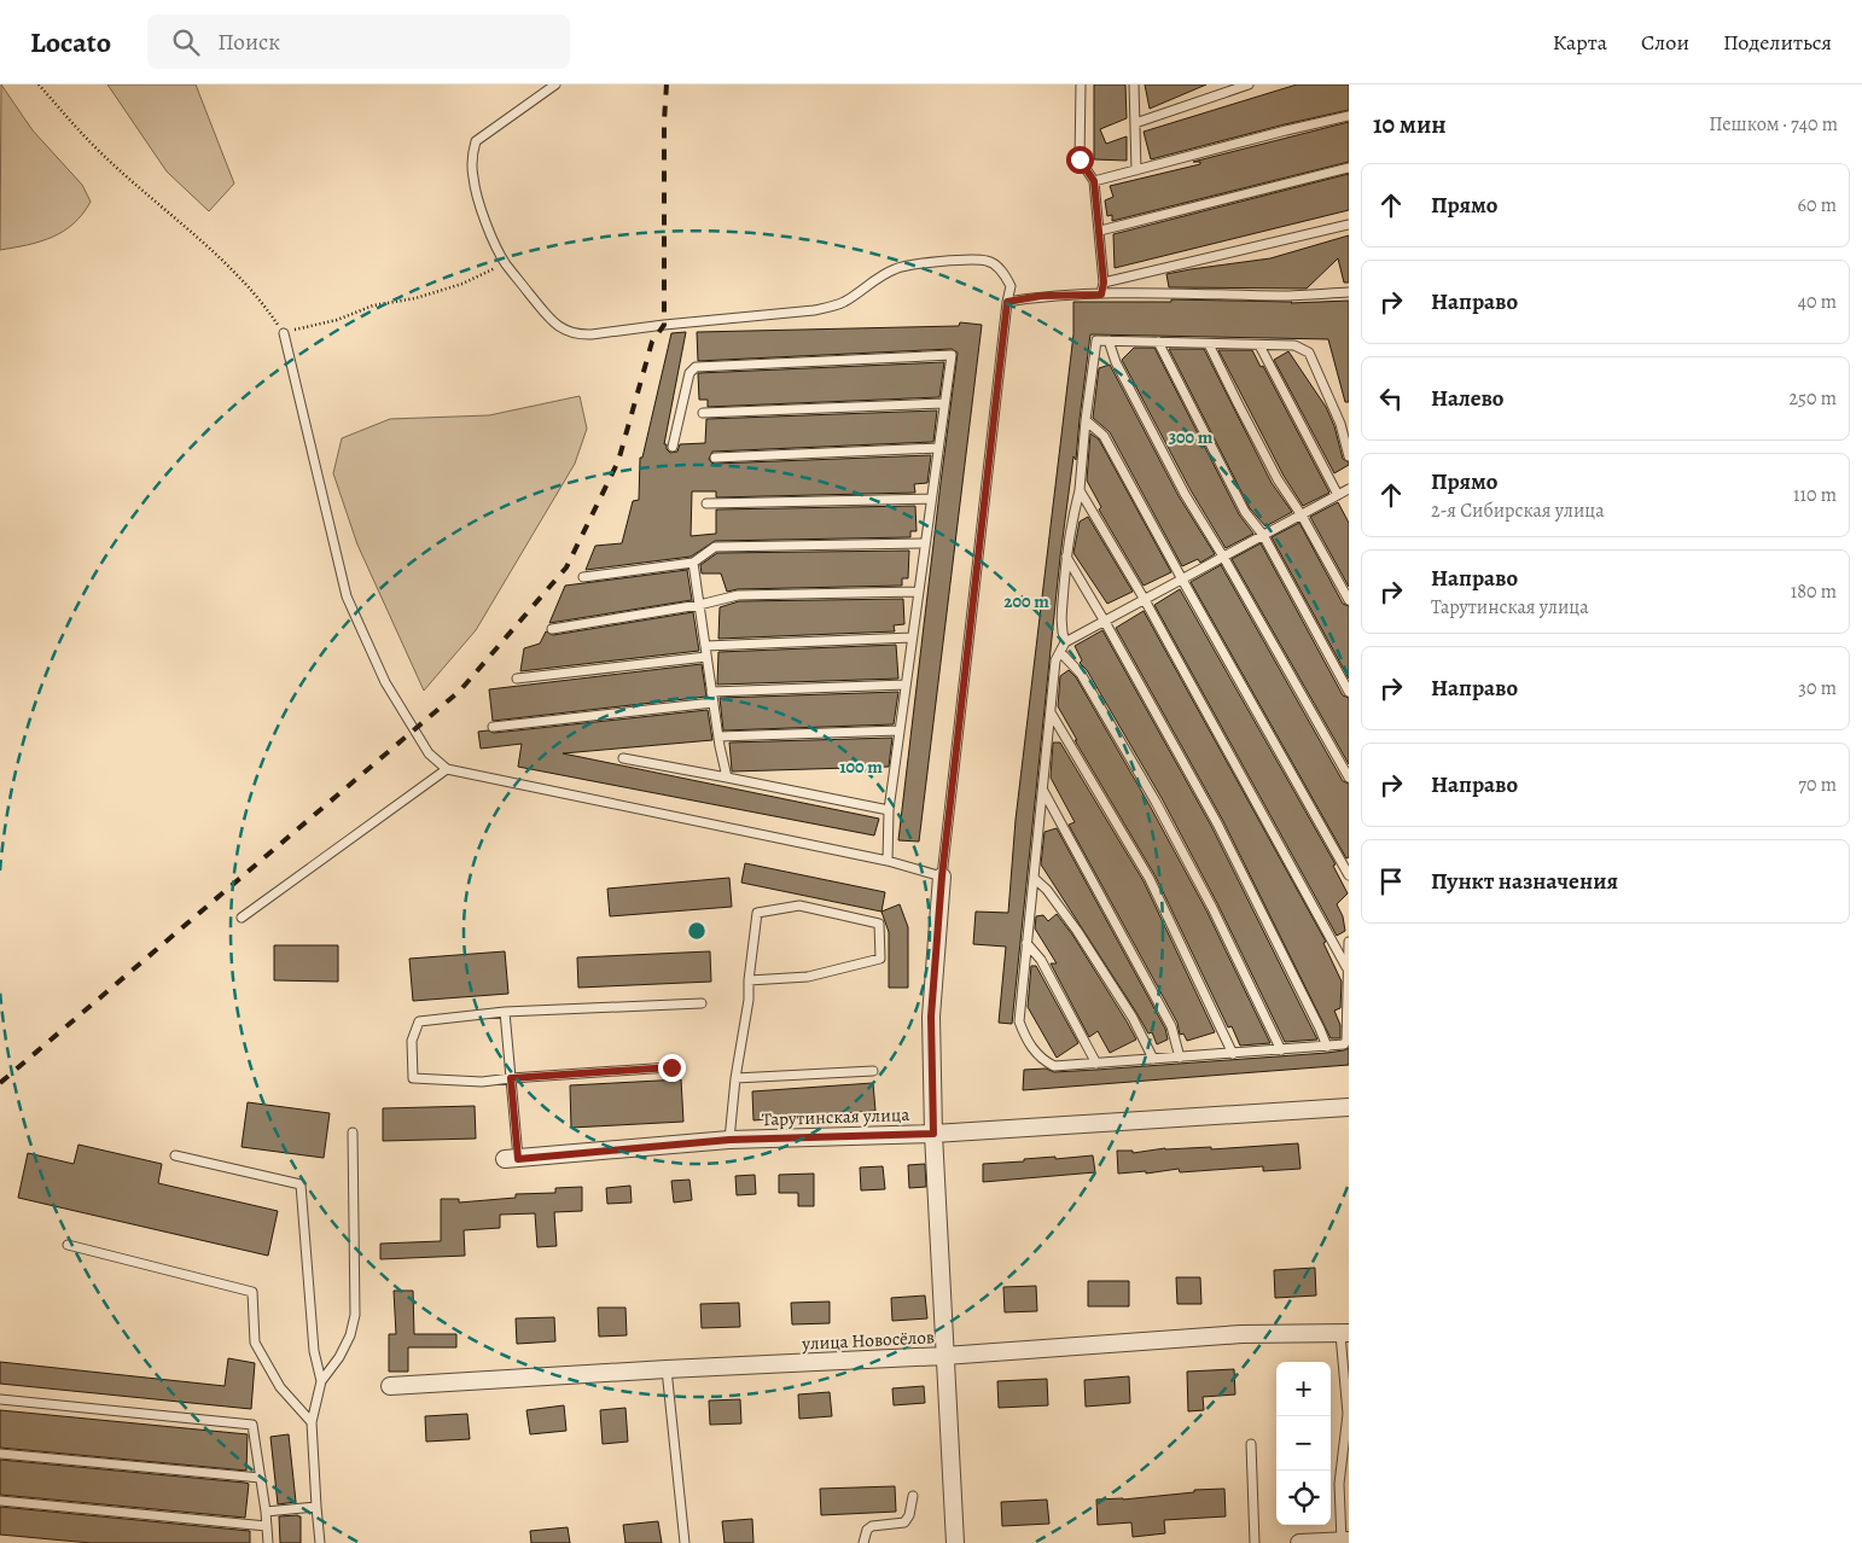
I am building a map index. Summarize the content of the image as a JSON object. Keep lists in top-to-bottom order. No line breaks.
{"streets":{"street":["Тарутинская улица","улица Новосёлов"]},"page":{"header":"Locato","search":"Поиск","nav":["Карта","Слои","Поделиться"],"heading":["10 мин","Пешком · 740 m"],"list":[["Прямо","60 m"],["Направо","40 m"],["Налево","250 m"],["Прямо","2-я Сибирская улица","110 m"],["Направо","Тарутинская улица","180 m"],["Направо","30 m"],["Направо","70 m"],"Пункт назначения"],"map_buttons":["+","−"]},"rings":["300 m","200 m","100 m"]}
